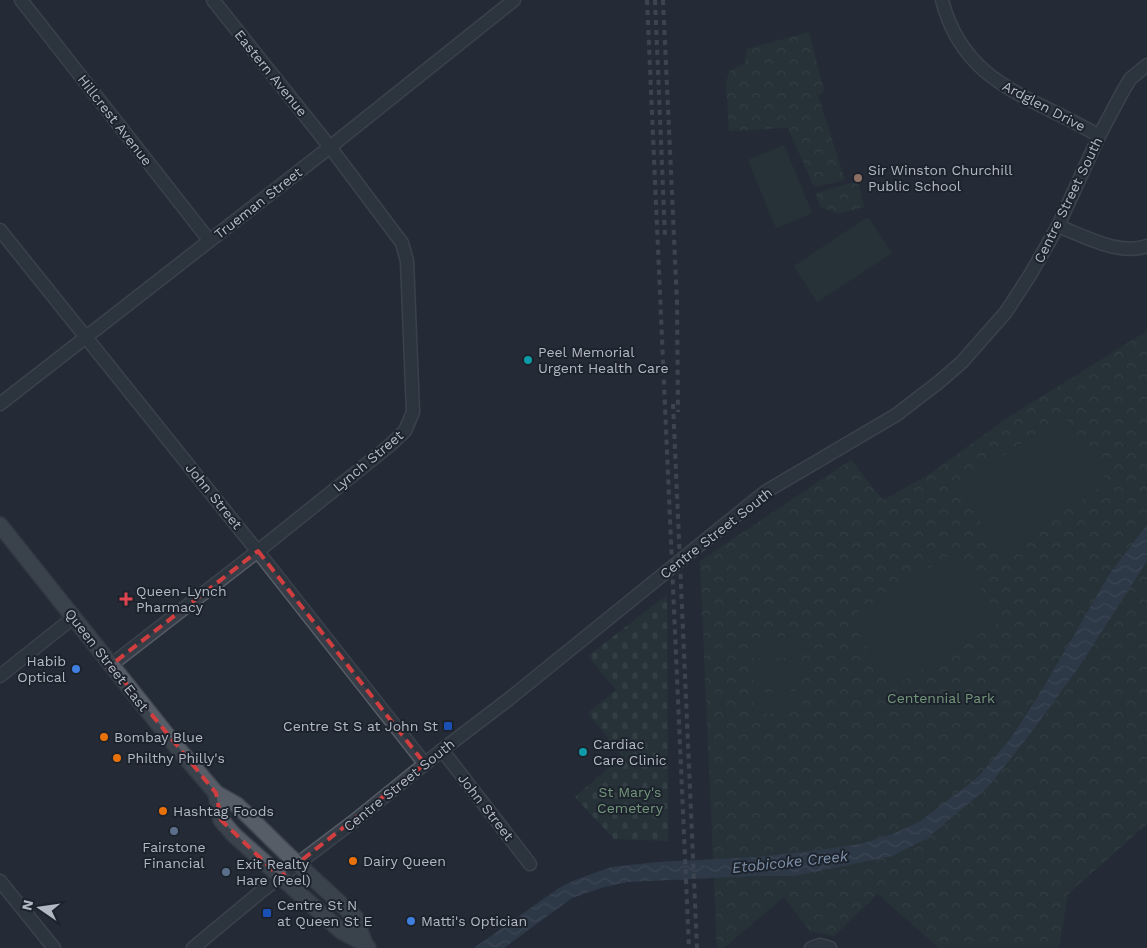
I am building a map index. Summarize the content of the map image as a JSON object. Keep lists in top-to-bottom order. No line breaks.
{"streets":{"main road":["Queen Street East"],"street":["Eastern Avenue","Ardglen Drive","Hillcrest Avenue","Centre Street South","Trueman Street","Lynch Street","John Street"]},"crossings":[["Eastern Avenue","Trueman Street"],["Eastern Avenue","Lynch Street"],["Ardglen Drive","Centre Street South"],["Hillcrest Avenue","Trueman Street"],["Centre Street South","John Street"],["Centre Street South","Queen Street East"],["Trueman Street","Lynch Street"],["Trueman Street","John Street"],["Lynch Street","John Street"],["Lynch Street","Queen Street East"]],"water":["Etobicoke Creek"],"parks":["Centennial Park","St Mary's Cemetery"],"places":{"other":["Sir Winston Churchill Public School","Peel Memorial Urgent Health Care","Habib Optical","Bombay Blue","Cardiac Care Clinic","Philthy Philly's","Hashtag Foods","Fairstone Financial","Dairy Queen","Exit Realty Hare (Peel)","Matti's Optician"],"health":["Queen-Lynch Pharmacy"],"transit":["Centre St S at John St","Centre St N at Queen St E"]},"north":"left"}
